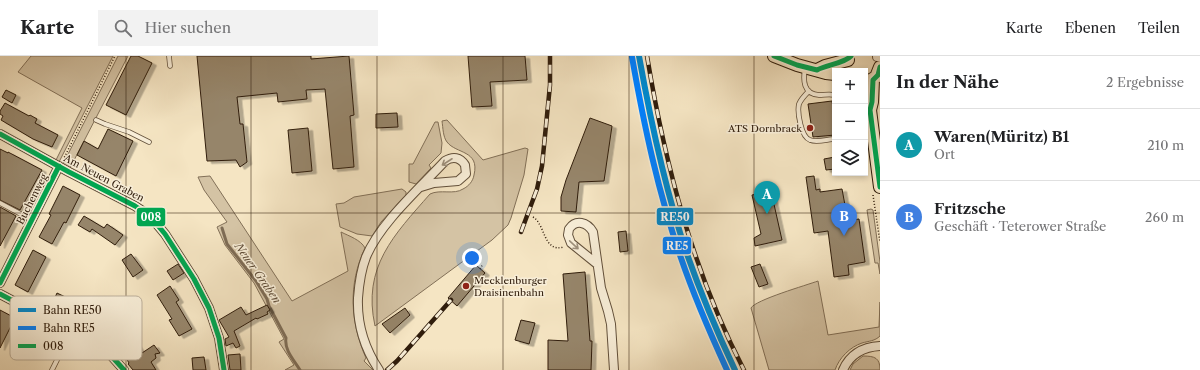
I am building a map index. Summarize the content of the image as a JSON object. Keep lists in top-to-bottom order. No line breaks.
{"streets":{"street":["Am Neuen Graben","Buchenweg"]},"crossings":[["Am Neuen Graben","Buchenweg"]],"water":["Neuer Graben"],"places":["ATS Dornbrack","Mecklenburger Draisinenbahn"],"lines":["rail line RE50","transit line 008","rail line RE5"],"legend":["Bahn RE50","Bahn RE5","008"],"page":{"header":"Karte","search":"Hier suchen","nav":["Karte","Ebenen","Teilen"],"heading":["In der Nähe","2 Ergebnisse"],"map_buttons":["+","−"],"list":[{"mark":"A","name":"Waren(Müritz) B1","note":"Ort","value":"210 m"},{"mark":"B","name":"Fritzsche","note":"Geschäft · Teterower Straße","value":"260 m"}],"pins":["A","B"]}}
